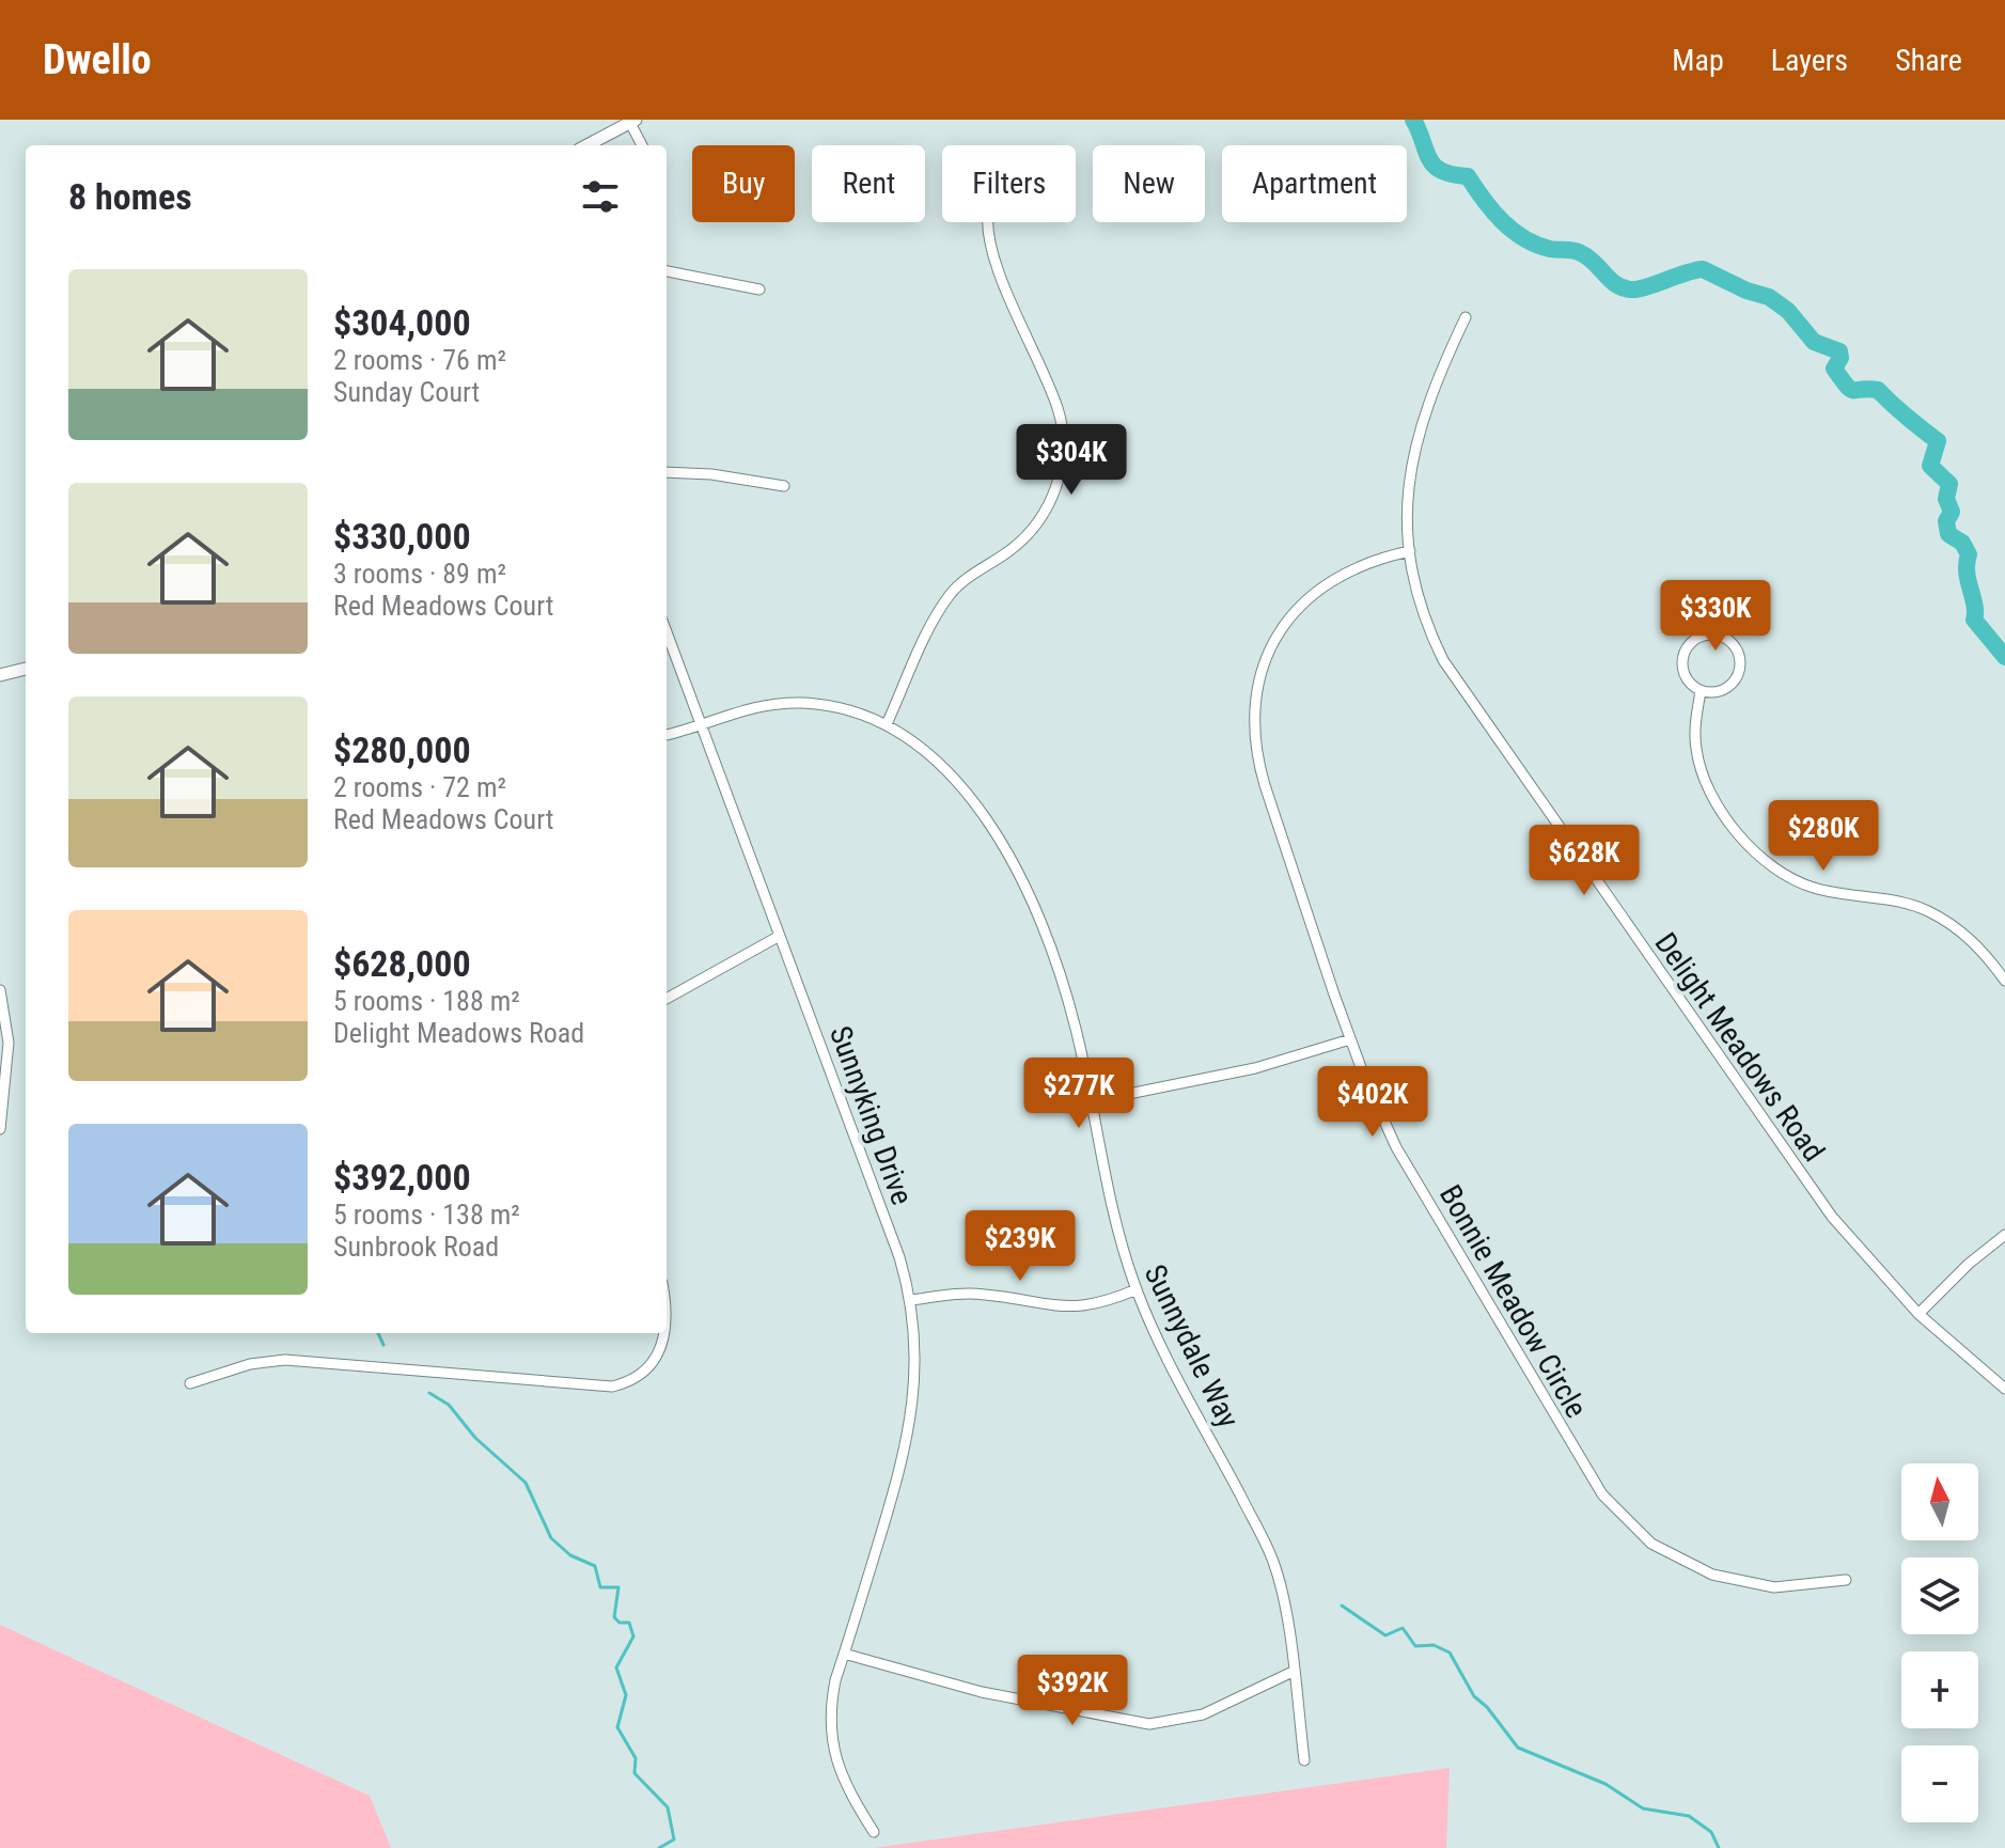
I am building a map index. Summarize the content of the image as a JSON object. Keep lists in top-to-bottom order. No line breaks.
{"streets":{"street":["Delight Meadows Road","Sunnyking Drive","Bonnie Meadow Circle","Sunnydale Way"]},"crossings":[["Delight Meadows Road","Bonnie Meadow Circle"],["Sunnyking Drive","Sunnydale Way"]],"north":"top","page":{"header":"Dwello","nav":["Map","Layers","Share"],"chip":["Buy","Rent","Filters","New","Apartment"],"heading":"8 homes","list":[{"name":"$304,000","note":"2 rooms · 76 m² · Sunday Court"},{"name":"$330,000","note":"3 rooms · 89 m² · Red Meadows Court"},{"name":"$280,000","note":"2 rooms · 72 m² · Red Meadows Court"},{"name":"$628,000","note":"5 rooms · 188 m² · Delight Meadows Road"},{"name":"$392,000","note":"5 rooms · 138 m² · Sunbrook Road"}],"price":["$304K","$330K","$280K","$628K","$277K","$402K","$239K","$392K"],"map_buttons":["+","−"]}}
